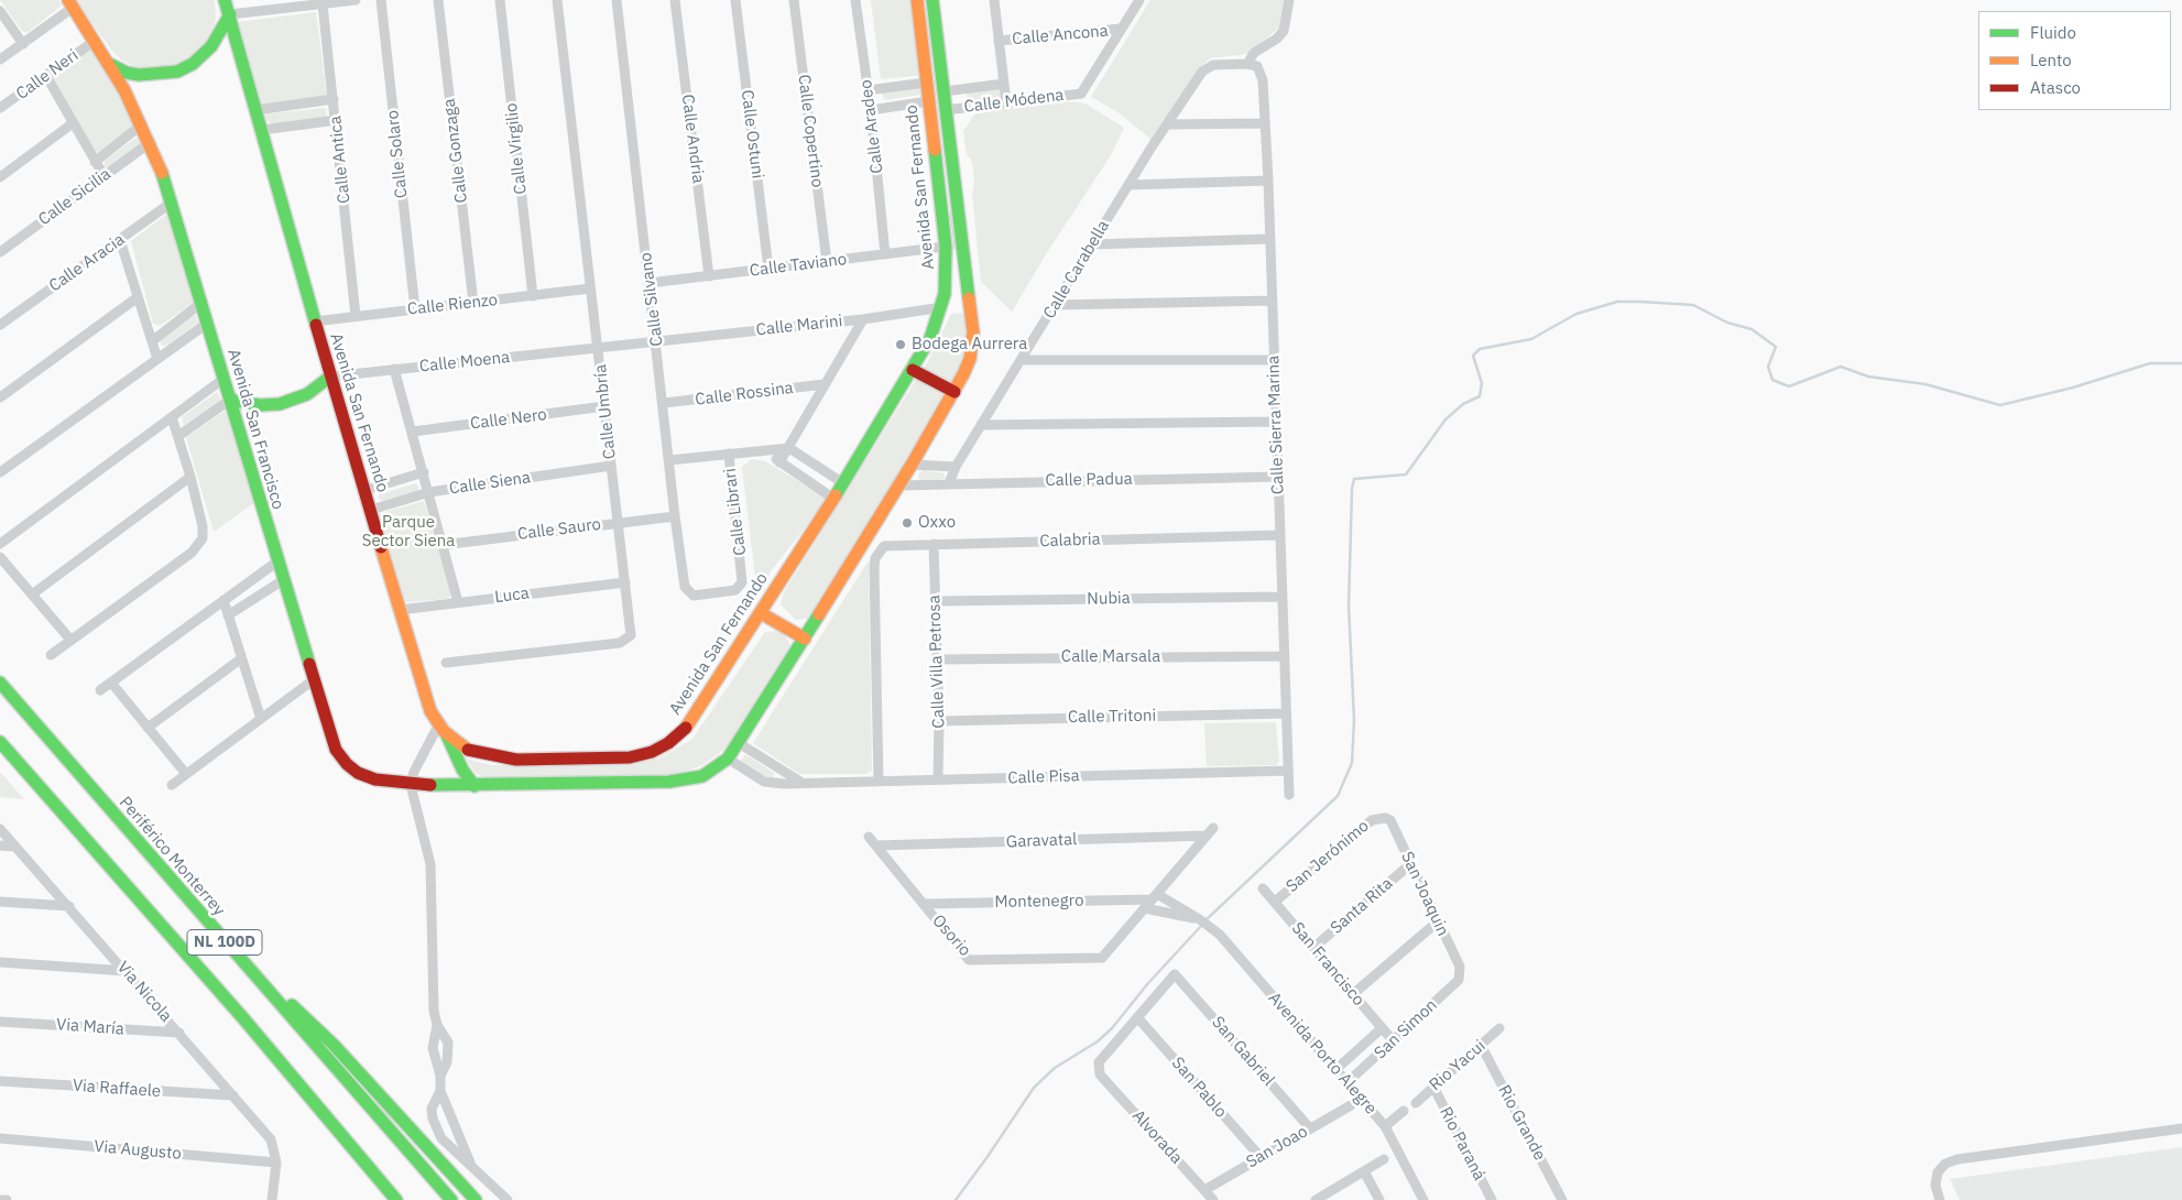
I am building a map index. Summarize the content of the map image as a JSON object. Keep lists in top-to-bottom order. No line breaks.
{"streets":{"main road":["Avenida San Fernando","Avenida San Francisco","Periférico Monterrey","NL 100D"],"street":["Calle Ancona","Calle Neri","Calle Módena","Calle Aradeo","Calle Copertino","Calle Ostuni","Calle Andria","Calle Virgilio","Calle Gonzaga","Calle Solaro","Calle Antica","Calle Sicilia","Calle Aracia","Calle Taviano","Calle Carabella","Calle Silvano","Calle Rienzo","Calle Marini","Calle Moena","Calle Rossina","Calle Umbría","Calle Nero","Calle Sierra Marina","Calle Padua","Calle Siena","Calle Librari","Calle Sauro","Calabria","Luca","Nubia","Calle Marsala","Calle Villa Petrosa","Calle Tritoni","Calle Pisa","Garavatal","San Jerónimo","San Joaquin","Montenegro","Santa Rita","Osorio","San Francisco","Via Nicola","Via María","San Simon","San Gabriel","Avenida Porto Alegre","Rio Yacui","San Pablo","Via Raffaele","Rio Grande","Alvorada","Rio Paraná","San Joao","Via Augusto"]},"crossings":[["Calle Ancona","Calle Módena"],["Calle Módena","Avenida San Fernando"],["Calle Aradeo","Calle Taviano"],["Calle Copertino","Calle Taviano"],["Calle Ostuni","Calle Taviano"],["Calle Andria","Calle Taviano"],["Calle Virgilio","Calle Rienzo"],["Calle Gonzaga","Calle Rienzo"],["Calle Solaro","Calle Rienzo"],["Calle Antica","Calle Rienzo"],["Avenida San Fernando","Calle Taviano"],["Avenida San Fernando","Calle Rienzo"],["Avenida San Fernando","Calle Marini"],["Avenida San Fernando","Calle Moena"],["Avenida San Fernando","Avenida San Francisco"],["Avenida San Fernando","Calle Padua"],["Avenida San Fernando","Calle Siena"],["Avenida San Fernando","Luca"],["Avenida San Fernando","Calle Pisa"],["Calle Sicilia","Avenida San Francisco"],["Calle Aracia","Avenida San Francisco"],["Calle Taviano","Calle Silvano"],["Calle Carabella","Calle Sierra Marina"],["Calle Carabella","Calle Padua"],["Calle Silvano","Calle Marini"],["Calle Silvano","Calle Rossina"],["Calle Silvano","Calle Librari"],["Calle Silvano","Calle Sauro"],["Calle Rienzo","Calle Umbría"],["Calle Marini","Calle Moena"],["Calle Marini","Calle Umbría"],["Calle Moena","Calle Umbría"],["Calle Umbría","Calle Nero"],["Calle Umbría","Calle Siena"],["Calle Umbría","Calle Sauro"],["Calle Umbría","Luca"],["Calle Sierra Marina","Calle Padua"],["Calle Sierra Marina","Calabria"],["Calle Sierra Marina","Nubia"],["Calle Sierra Marina","Calle Marsala"],["Calle Sierra Marina","Calle Tritoni"],["Calle Sierra Marina","Calle Pisa"],["Calabria","Calle Villa Petrosa"],["Calabria","Calle Pisa"],["Nubia","Calle Villa Petrosa"],["Calle Marsala","Calle Villa Petrosa"],["Calle Villa Petrosa","Calle Tritoni"],["Calle Villa Petrosa","Calle Pisa"],["Garavatal","Montenegro"],["Garavatal","Osorio"],["Garavatal","Avenida Porto Alegre"],["San Jerónimo","San Joaquin"],["San Jerónimo","San Francisco"],["San Joaquin","Santa Rita"],["San Joaquin","San Simon"],["Montenegro","Osorio"],["Montenegro","Avenida Porto Alegre"],["Santa Rita","San Francisco"],["San Francisco","San Simon"],["Via Nicola","Via María"],["Via Nicola","Via Raffaele"],["Via Nicola","Via Augusto"],["San Simon","Avenida Porto Alegre"],["San Gabriel","San Pablo"],["San Gabriel","Alvorada"],["San Gabriel","San Joao"],["Rio Yacui","Rio Grande"],["Rio Yacui","Rio Paraná"],["San Pablo","Alvorada"],["San Pablo","San Joao"],["Alvorada","San Joao"]],"parks":["Parque Sector Siena"],"places":["Bodega Aurrera","Oxxo"],"legend":["Fluido","Lento","Atasco"]}
